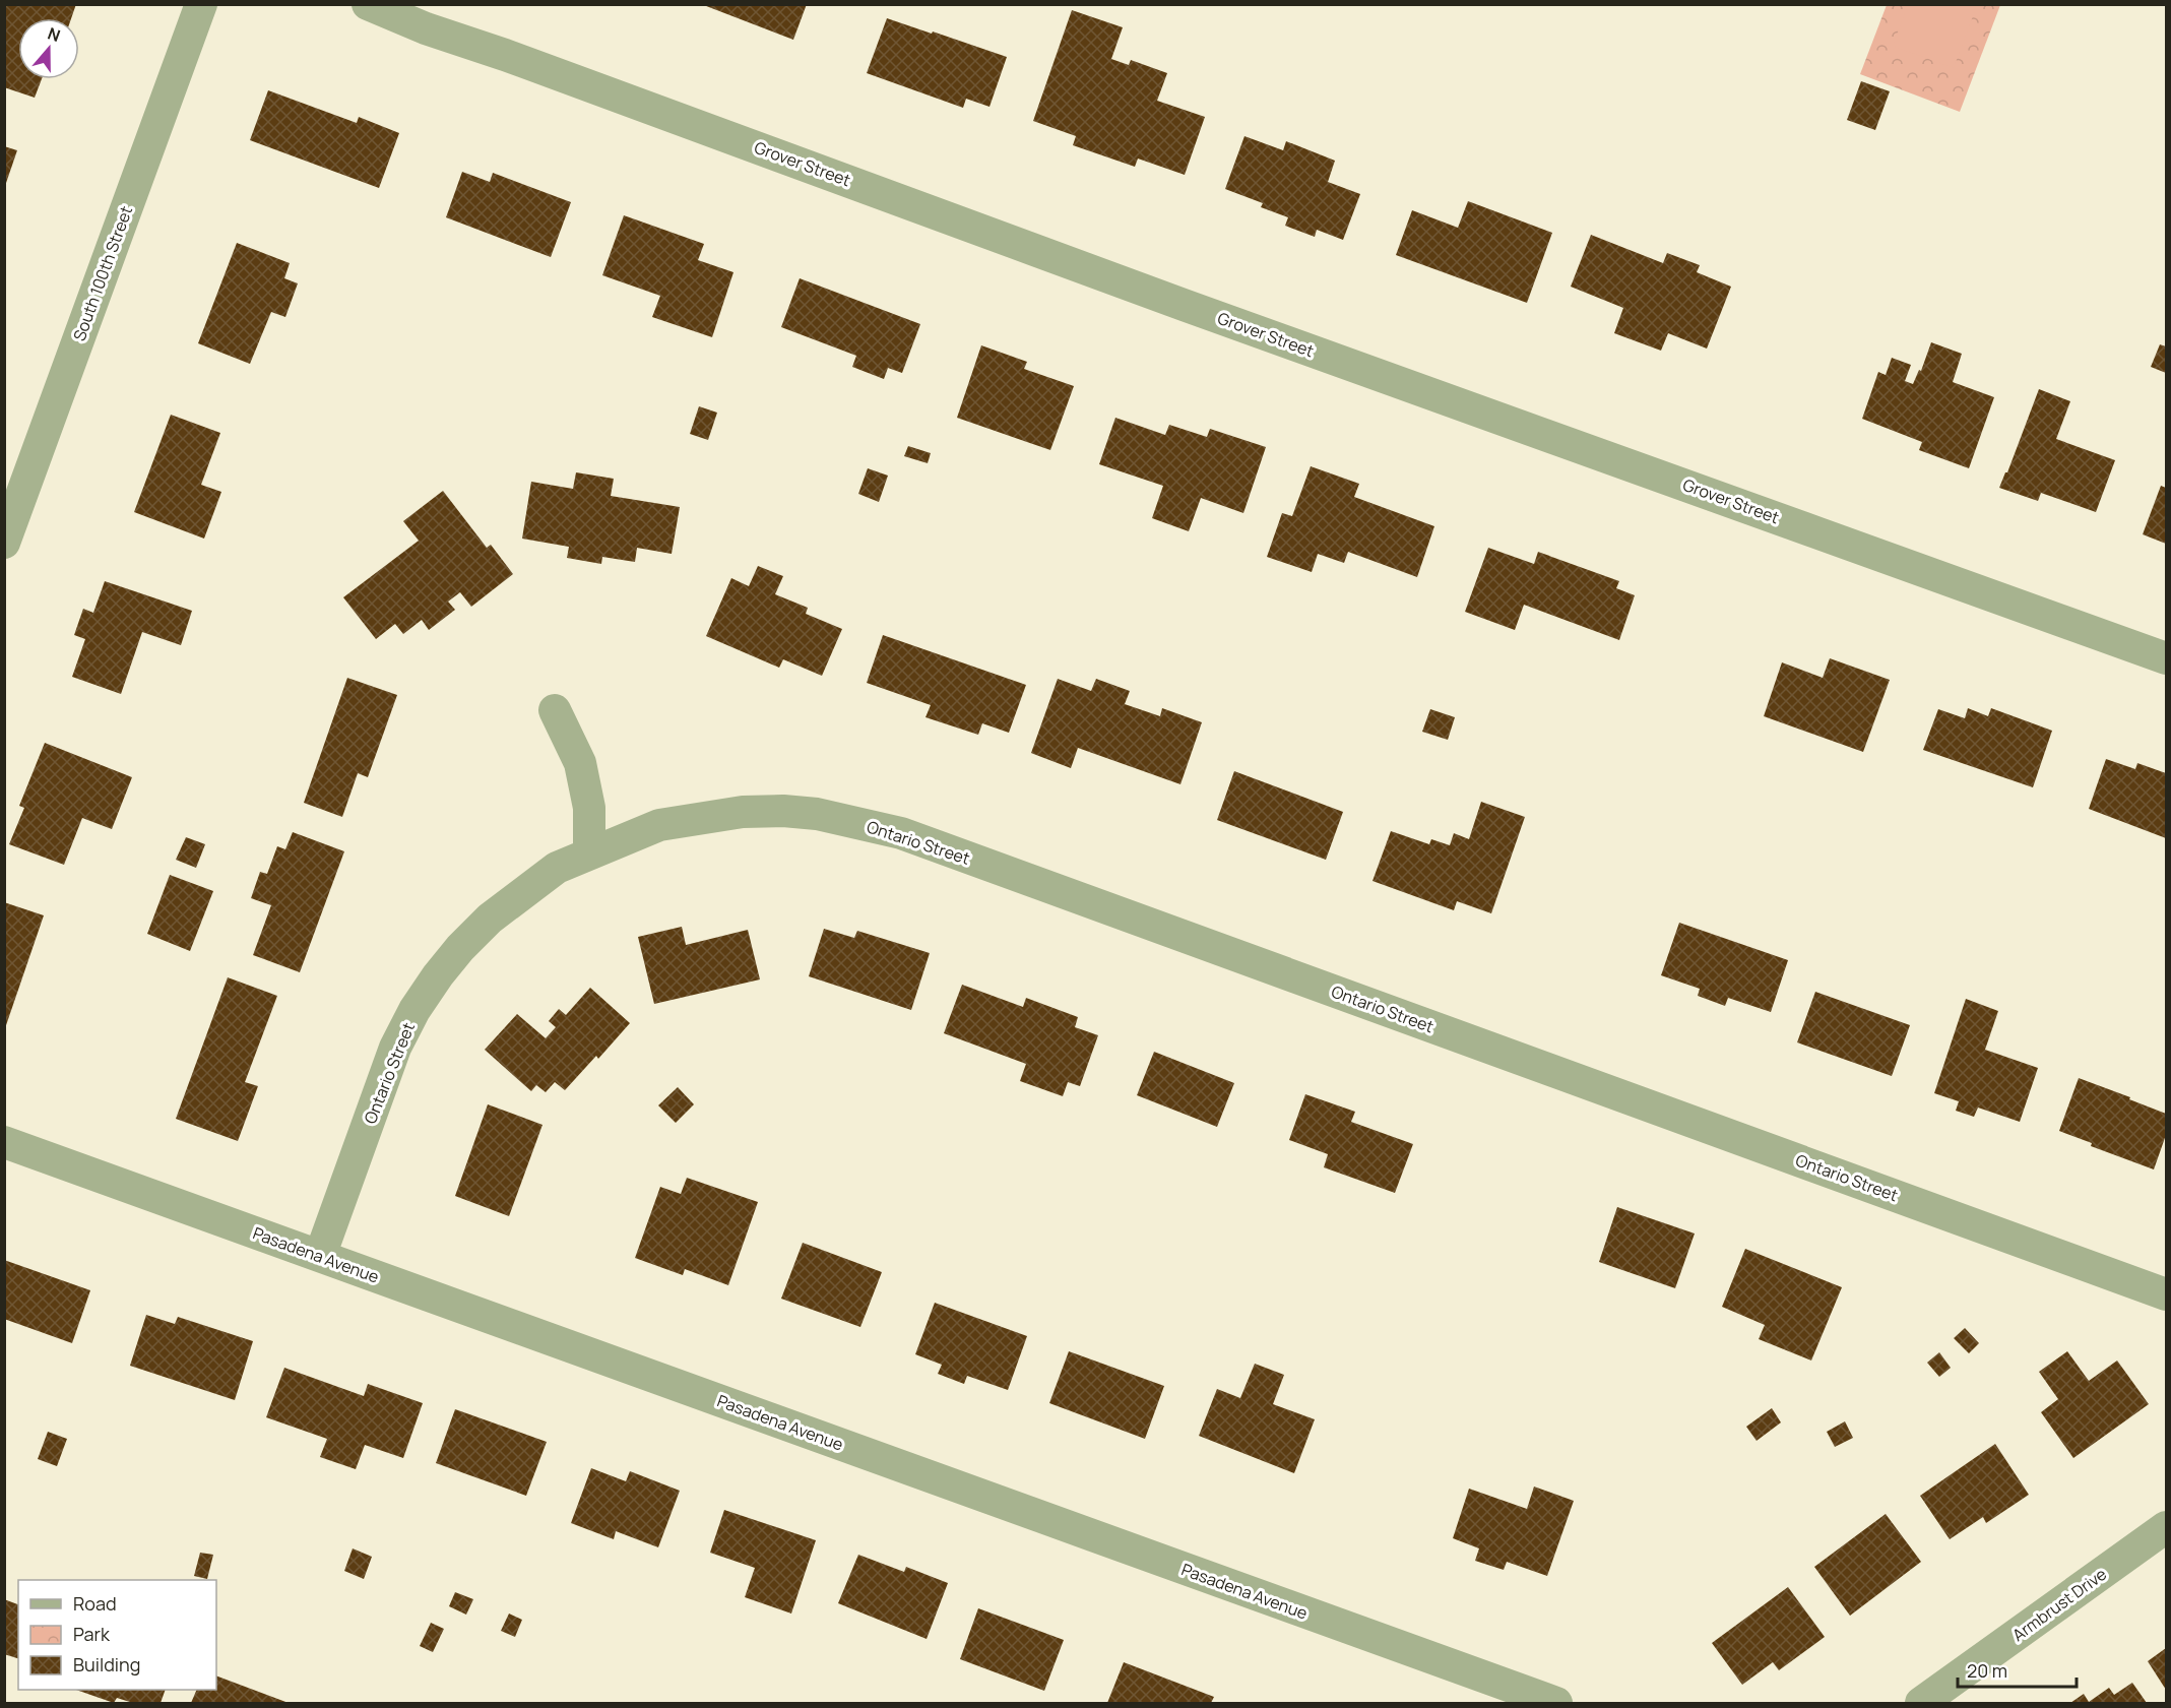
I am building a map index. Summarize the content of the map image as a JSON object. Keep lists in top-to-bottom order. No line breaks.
{"streets":{"street":["Grover Street","South 100th Street","Ontario Street","Pasadena Avenue","Armbrust Drive"]},"crossings":[["Ontario Street","Pasadena Avenue"]],"legend":["Road","Park","Building"],"scale_bar":"20 m","north":"top"}
